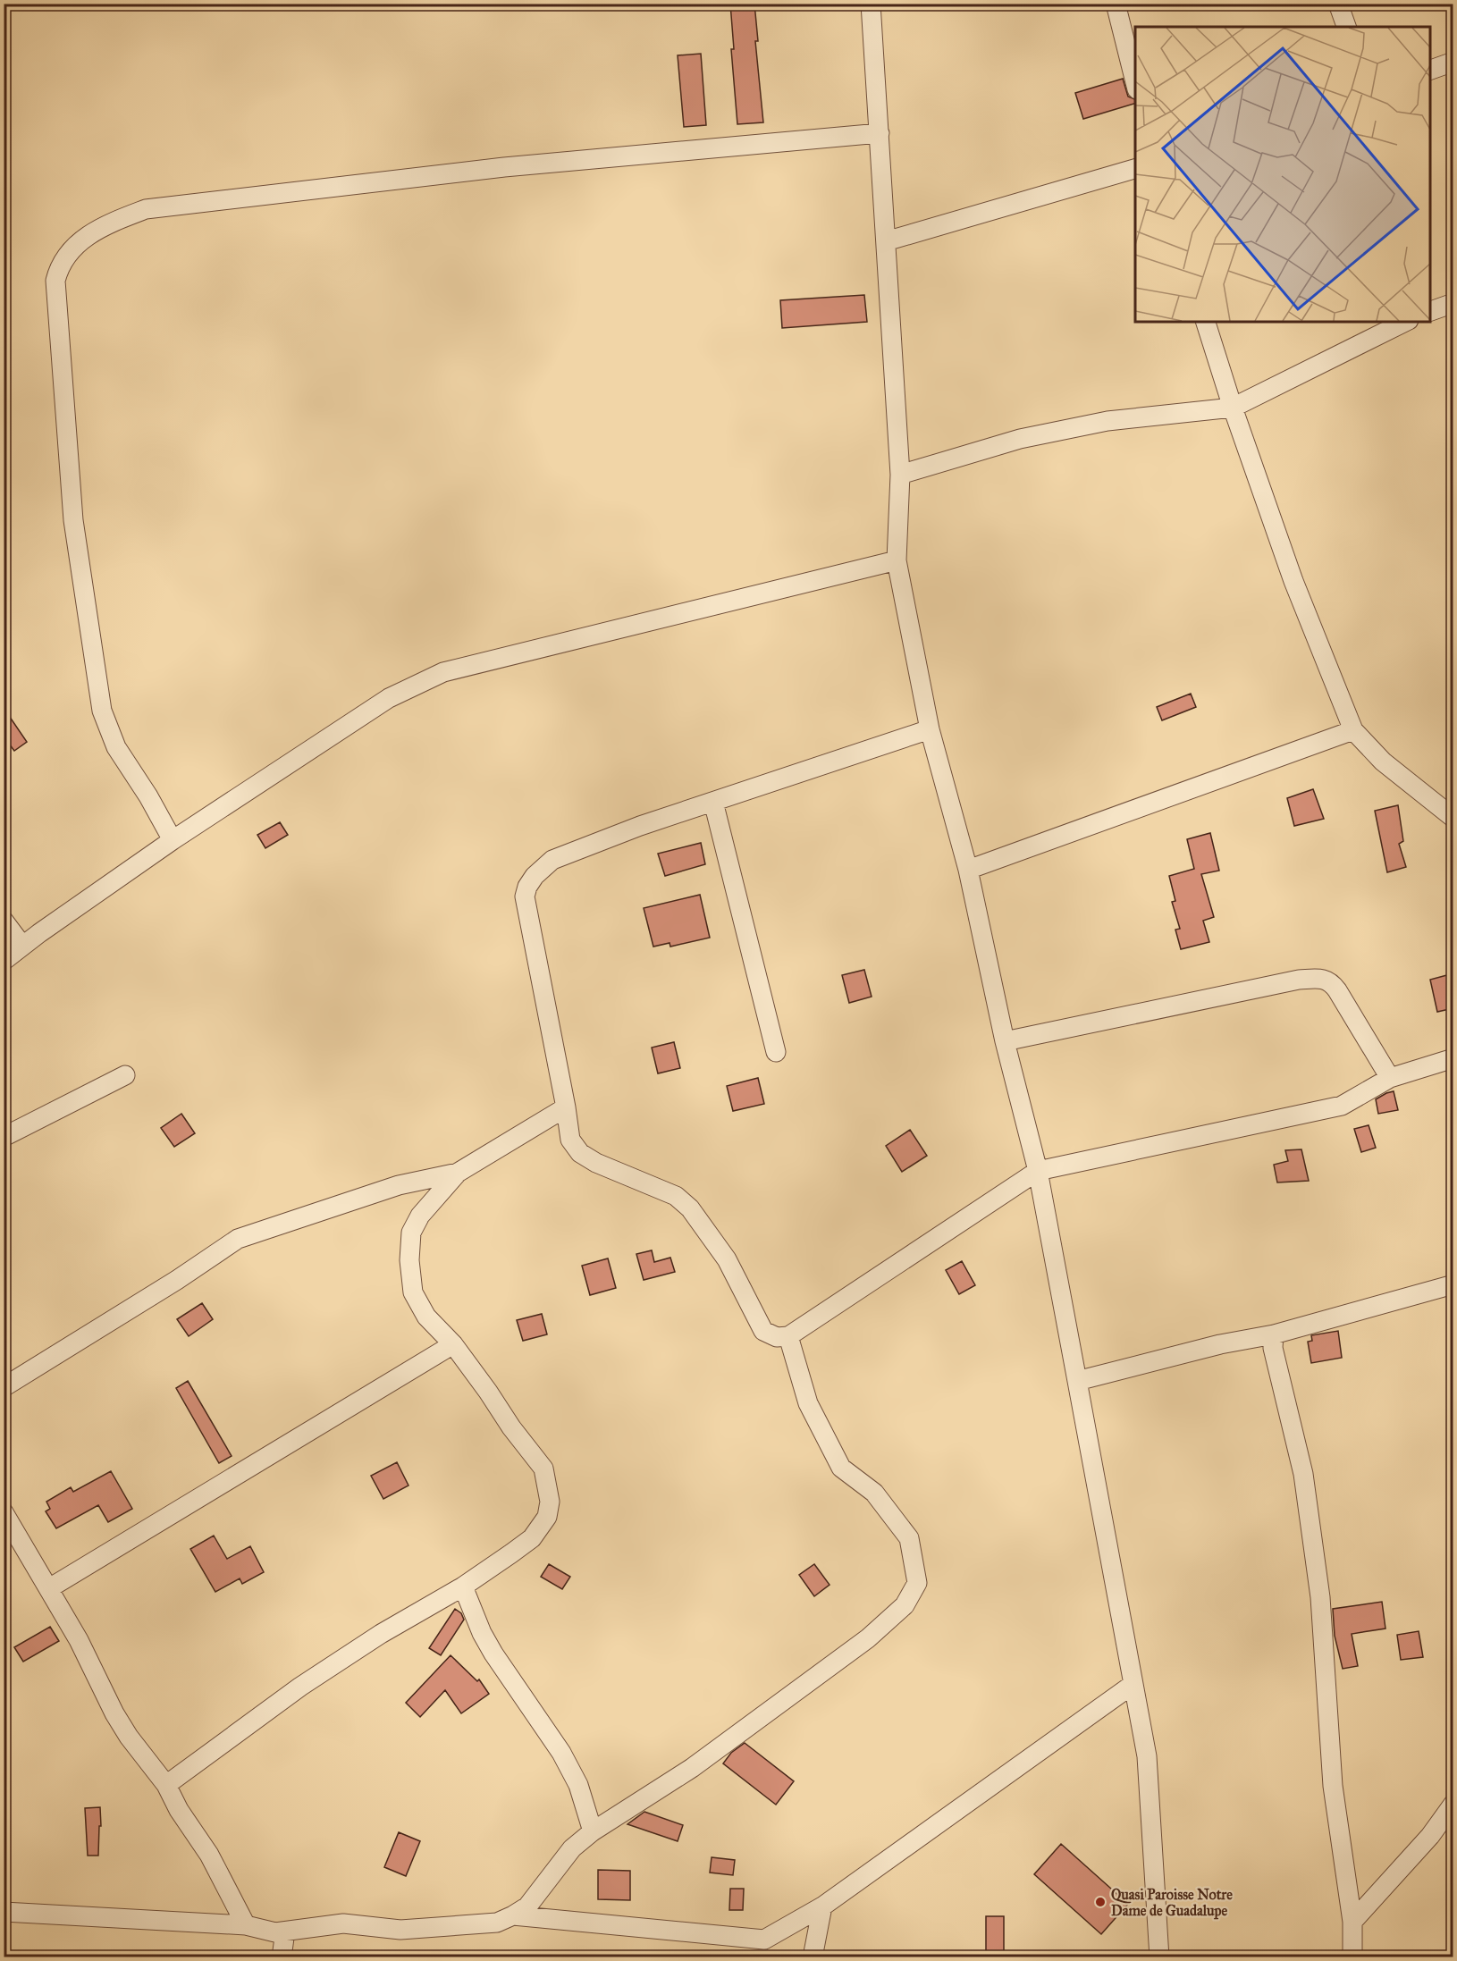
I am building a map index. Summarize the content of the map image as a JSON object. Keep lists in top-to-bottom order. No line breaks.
{"places":["Quasi Paroisse Notre Dame de Guadalupe"]}
